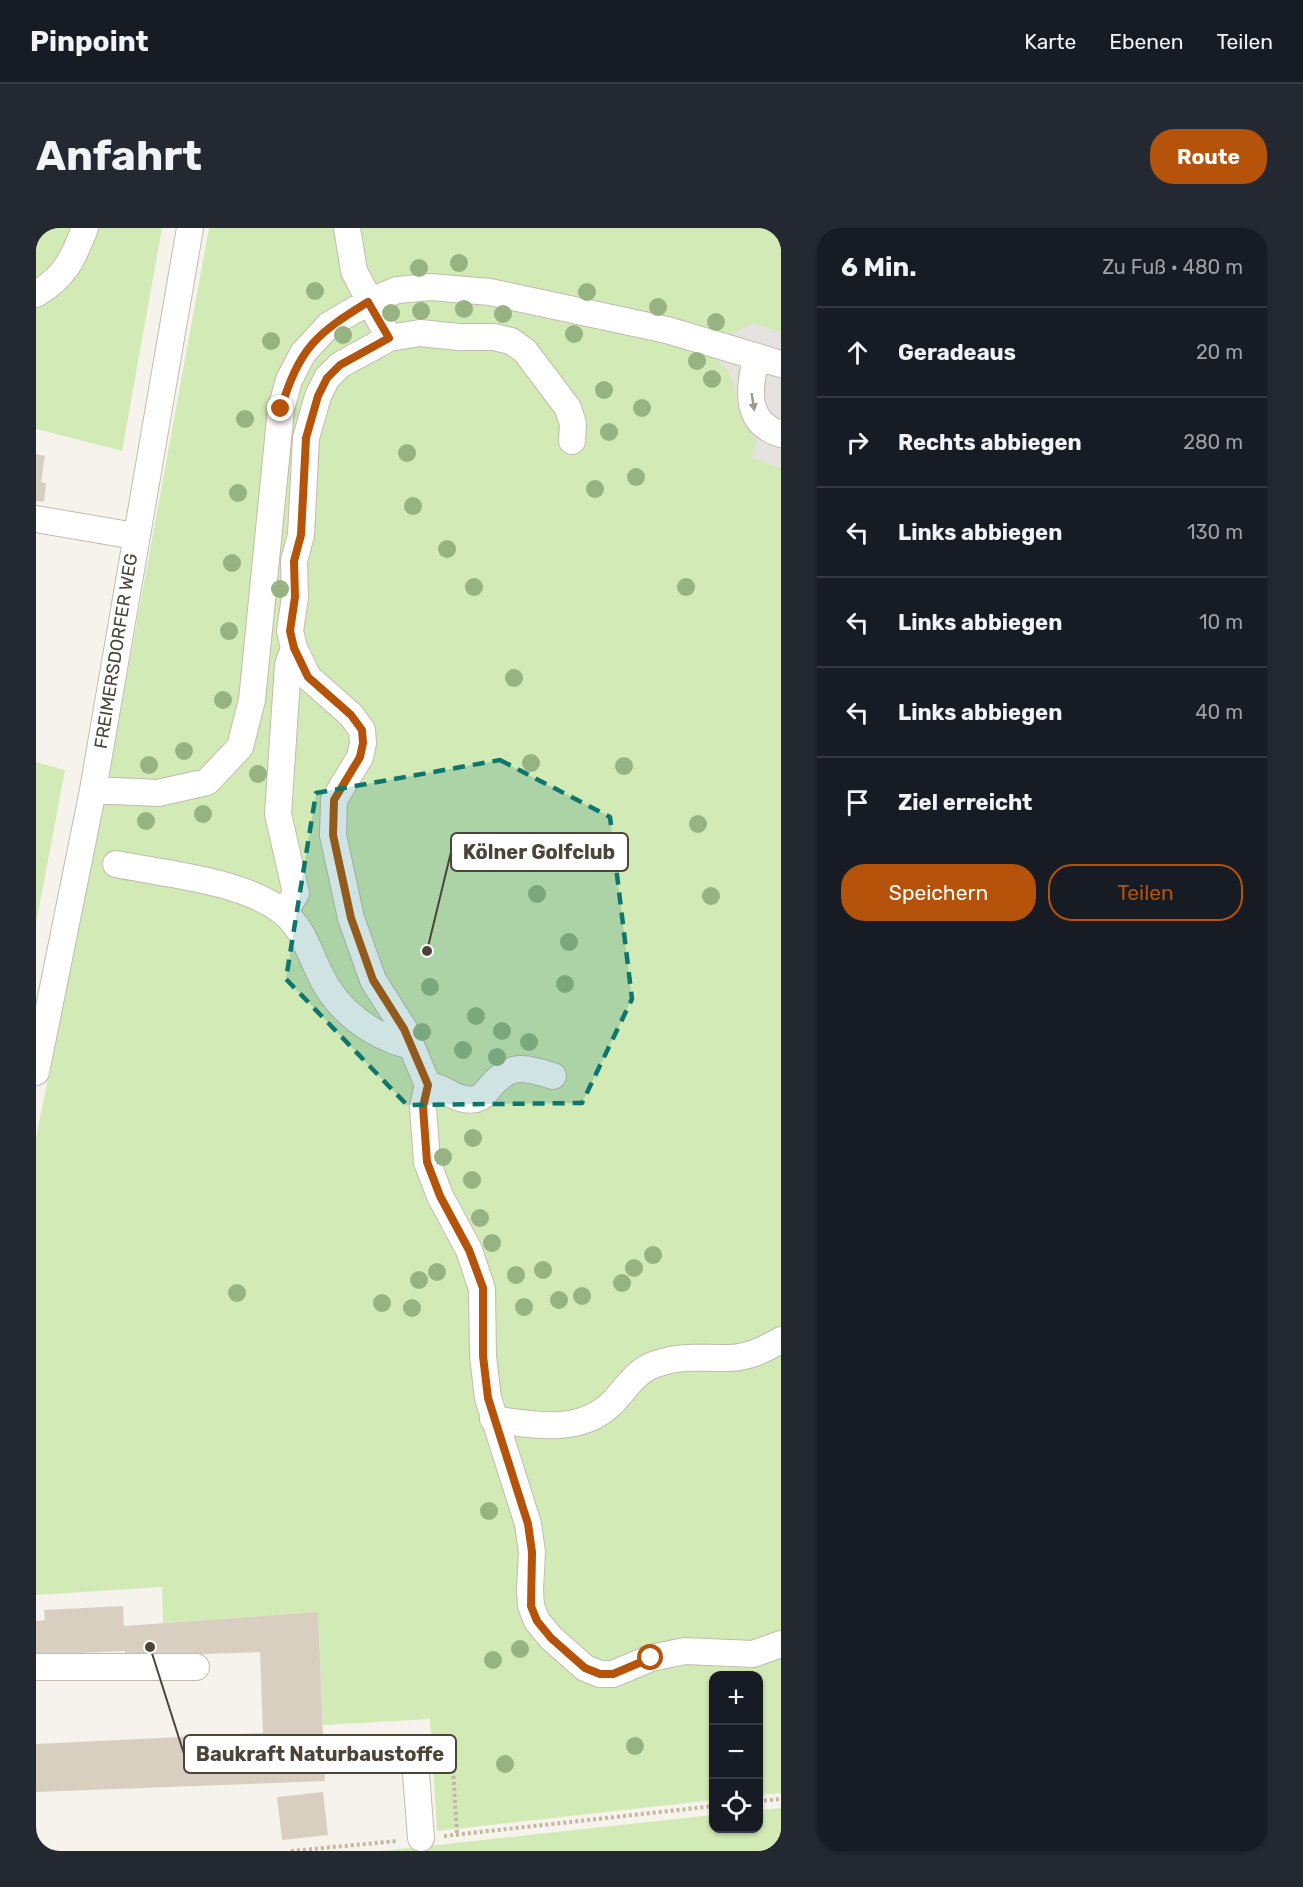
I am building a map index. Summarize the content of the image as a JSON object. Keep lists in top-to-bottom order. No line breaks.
{"streets":{"street":["FREIMERSDORFER WEG"]},"places":["Kölner Golfclub","Baukraft Naturbaustoffe"],"page":{"header":"Pinpoint","nav":["Karte","Ebenen","Teilen"],"buttons":["Route",["Speichern","Teilen"]],"title":"Anfahrt","heading":["6 Min.","Zu Fuß · 480 m"],"list":[["Geradeaus","20 m"],["Rechts abbiegen","280 m"],["Links abbiegen","130 m"],["Links abbiegen","10 m"],["Links abbiegen","40 m"],"Ziel erreicht"],"map_buttons":["+","−"]}}
